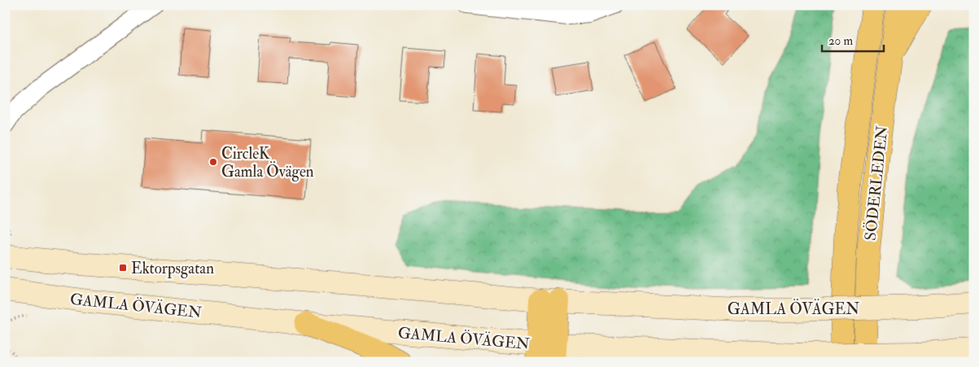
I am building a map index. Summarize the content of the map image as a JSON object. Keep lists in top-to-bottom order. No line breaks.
{"streets":{"highway":["SÖDERLEDEN"],"main road":["GAMLA ÖVÄGEN"]},"places":{"other":["CircleK Gamla Övägen"],"transit":["Ektorpsgatan"]},"scale_bar":"20 m"}
